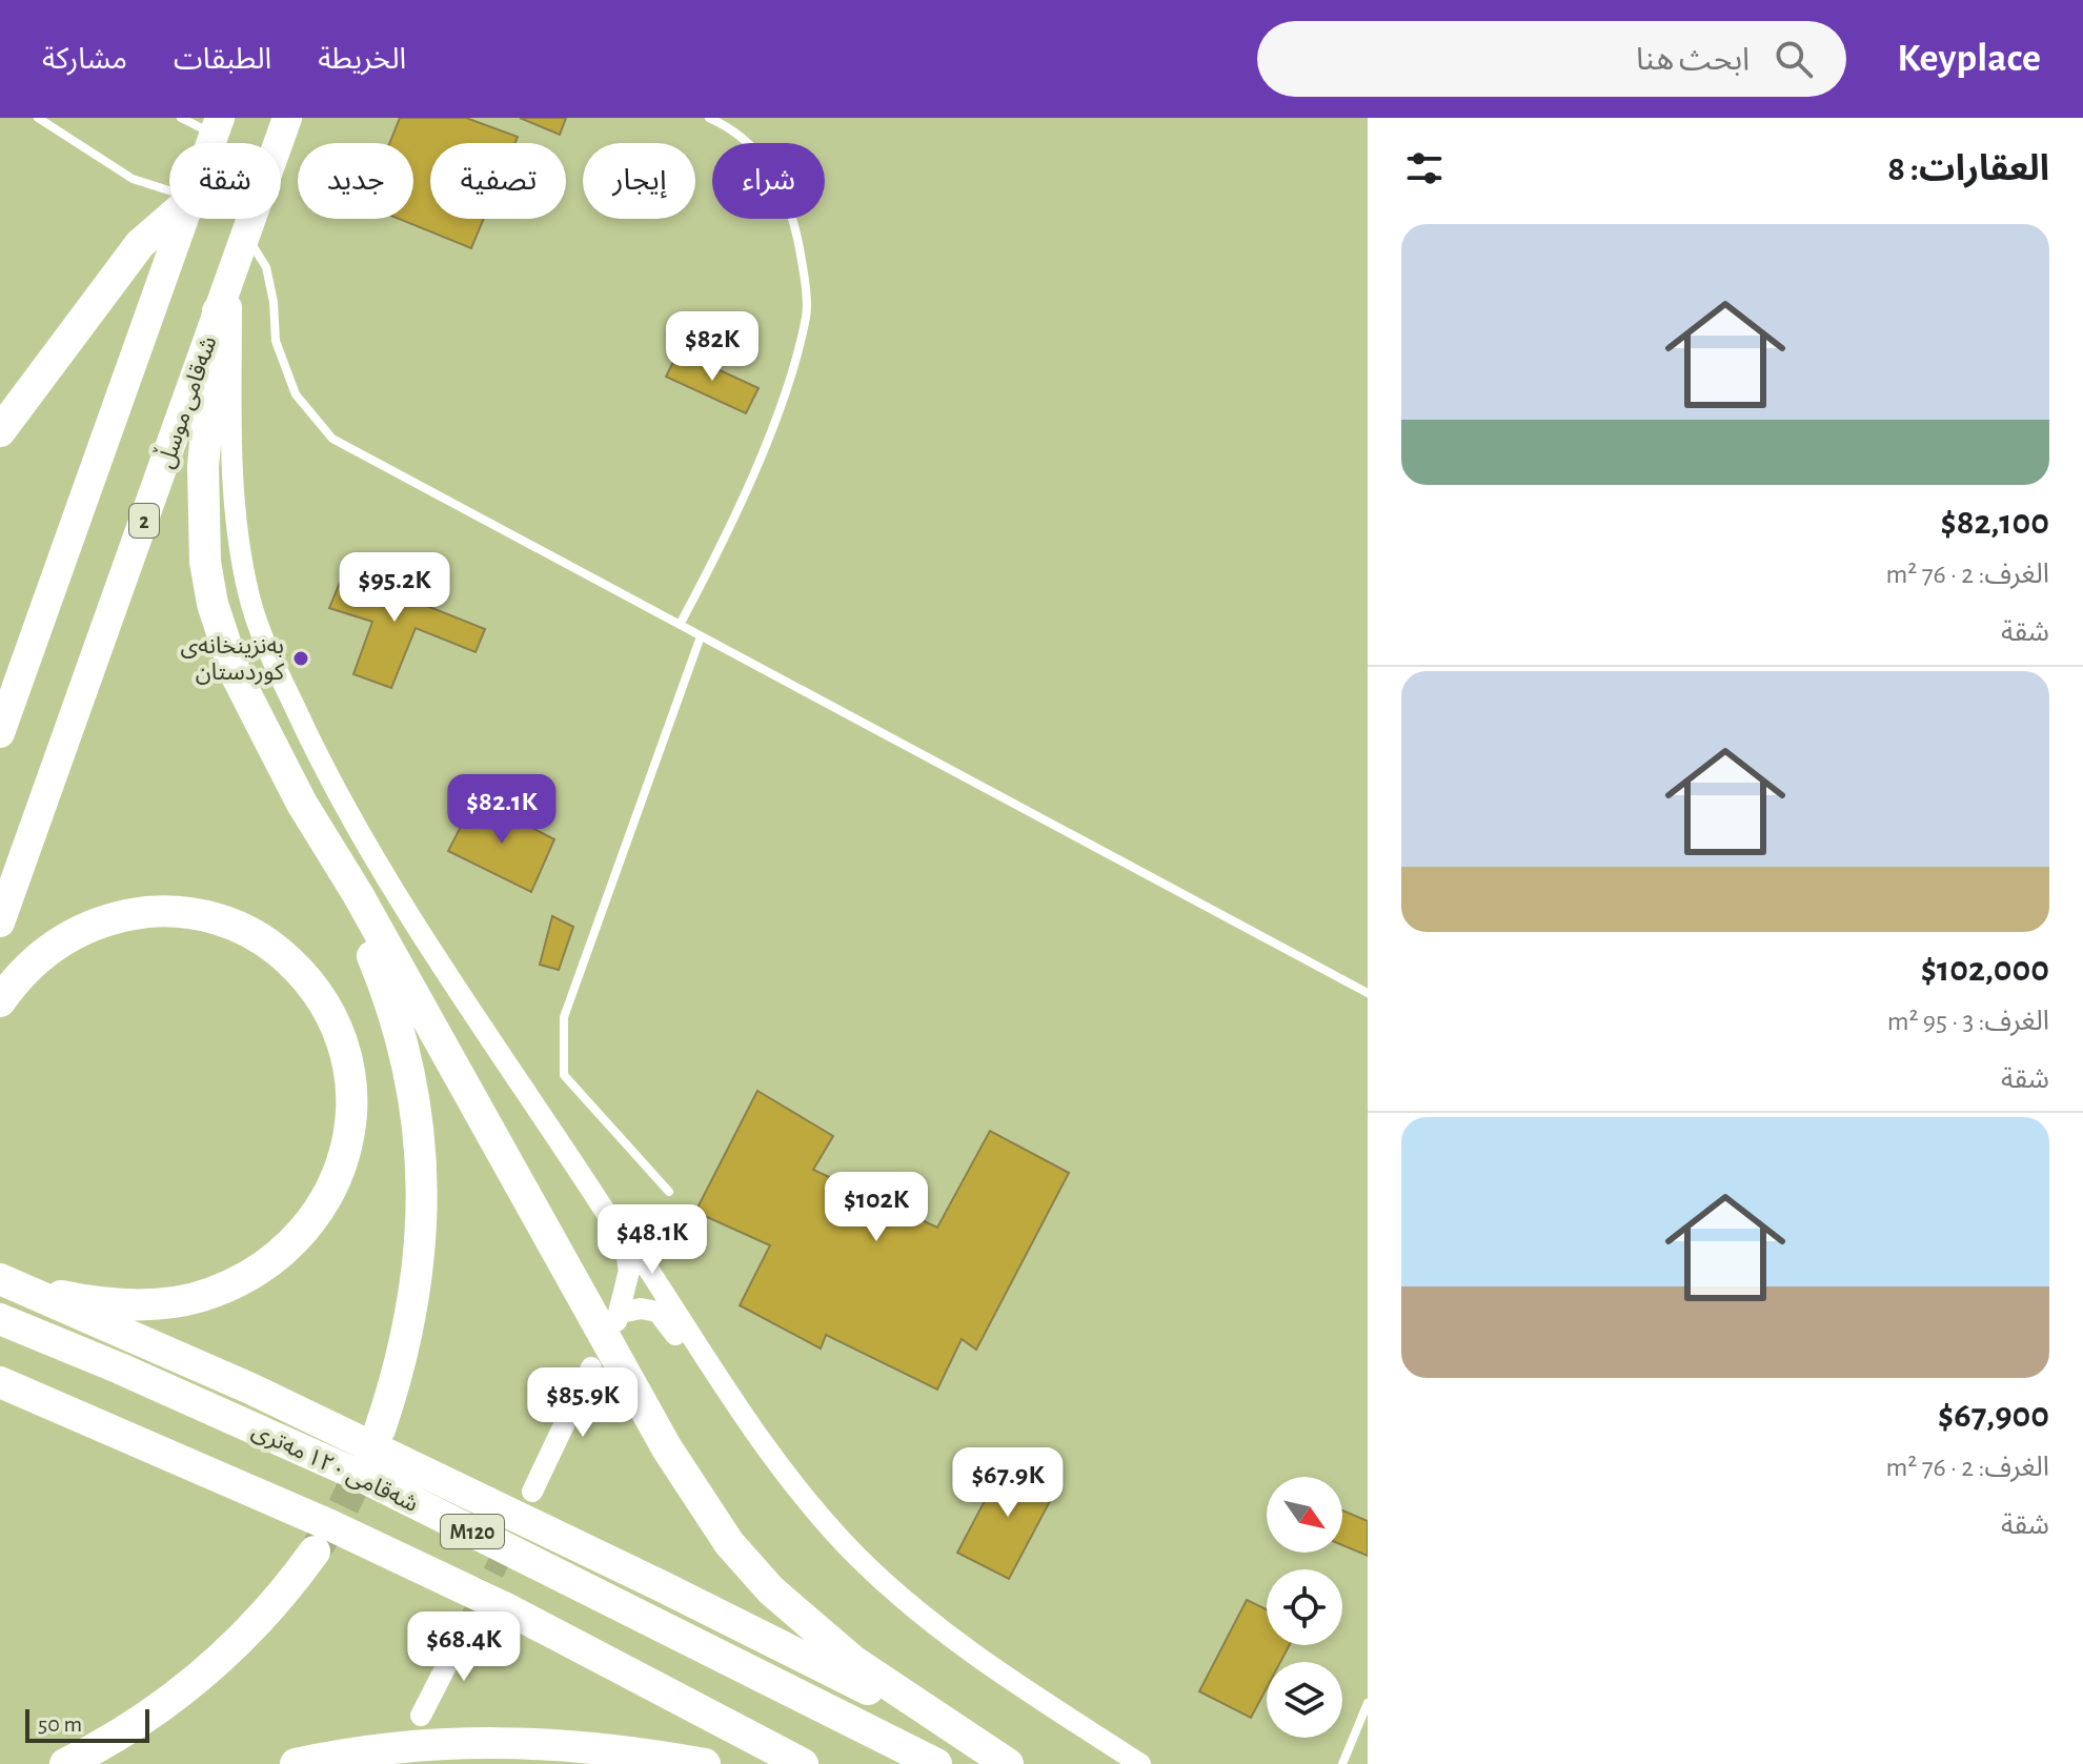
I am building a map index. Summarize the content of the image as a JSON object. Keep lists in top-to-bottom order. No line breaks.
{"streets":{"highway":["شەقامی موسڵ","2","شەقامی ١٢٠ مەتری","M120"]},"places":["بەنزینخانەی کوردستان"],"scale_bar":"50 m","north":"bottom right","page":{"header":"Keyplace","search":"ابحث هنا","nav":["الخريطة","الطبقات","مشاركة"],"heading":"العقارات: 8","chip":["شراء","إيجار","تصفية","جديد","شقة"],"list":[{"name":"$82,100","note":"الغرف: 2 · 76 m² · شقة"},{"name":"$102,000","note":"الغرف: 3 · 95 m² · شقة"},{"name":"$67,900","note":"الغرف: 2 · 76 m² · شقة"}],"price":["$82K","$95.2K","$82.1K","$102K","$48.1K","$85.9K","$67.9K","$68.4K"],"scale":"50 m"}}
